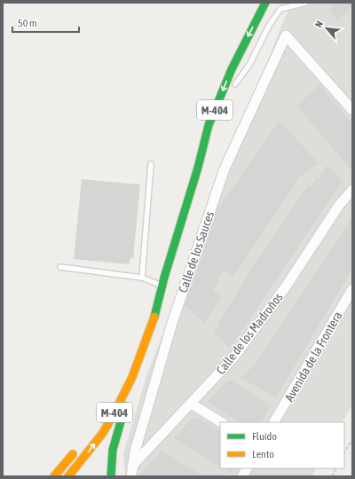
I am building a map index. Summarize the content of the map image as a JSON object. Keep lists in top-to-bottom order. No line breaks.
{"streets":{"main road":["M-404"],"street":["Calle de los Sauces","Calle de los Madroños","Avenida de la Frontera"]},"crossings":[["Calle de los Sauces","Calle de los Madroños"]],"legend":["Fluido","Lento"],"scale_bar":"50 m","north":"top left"}
